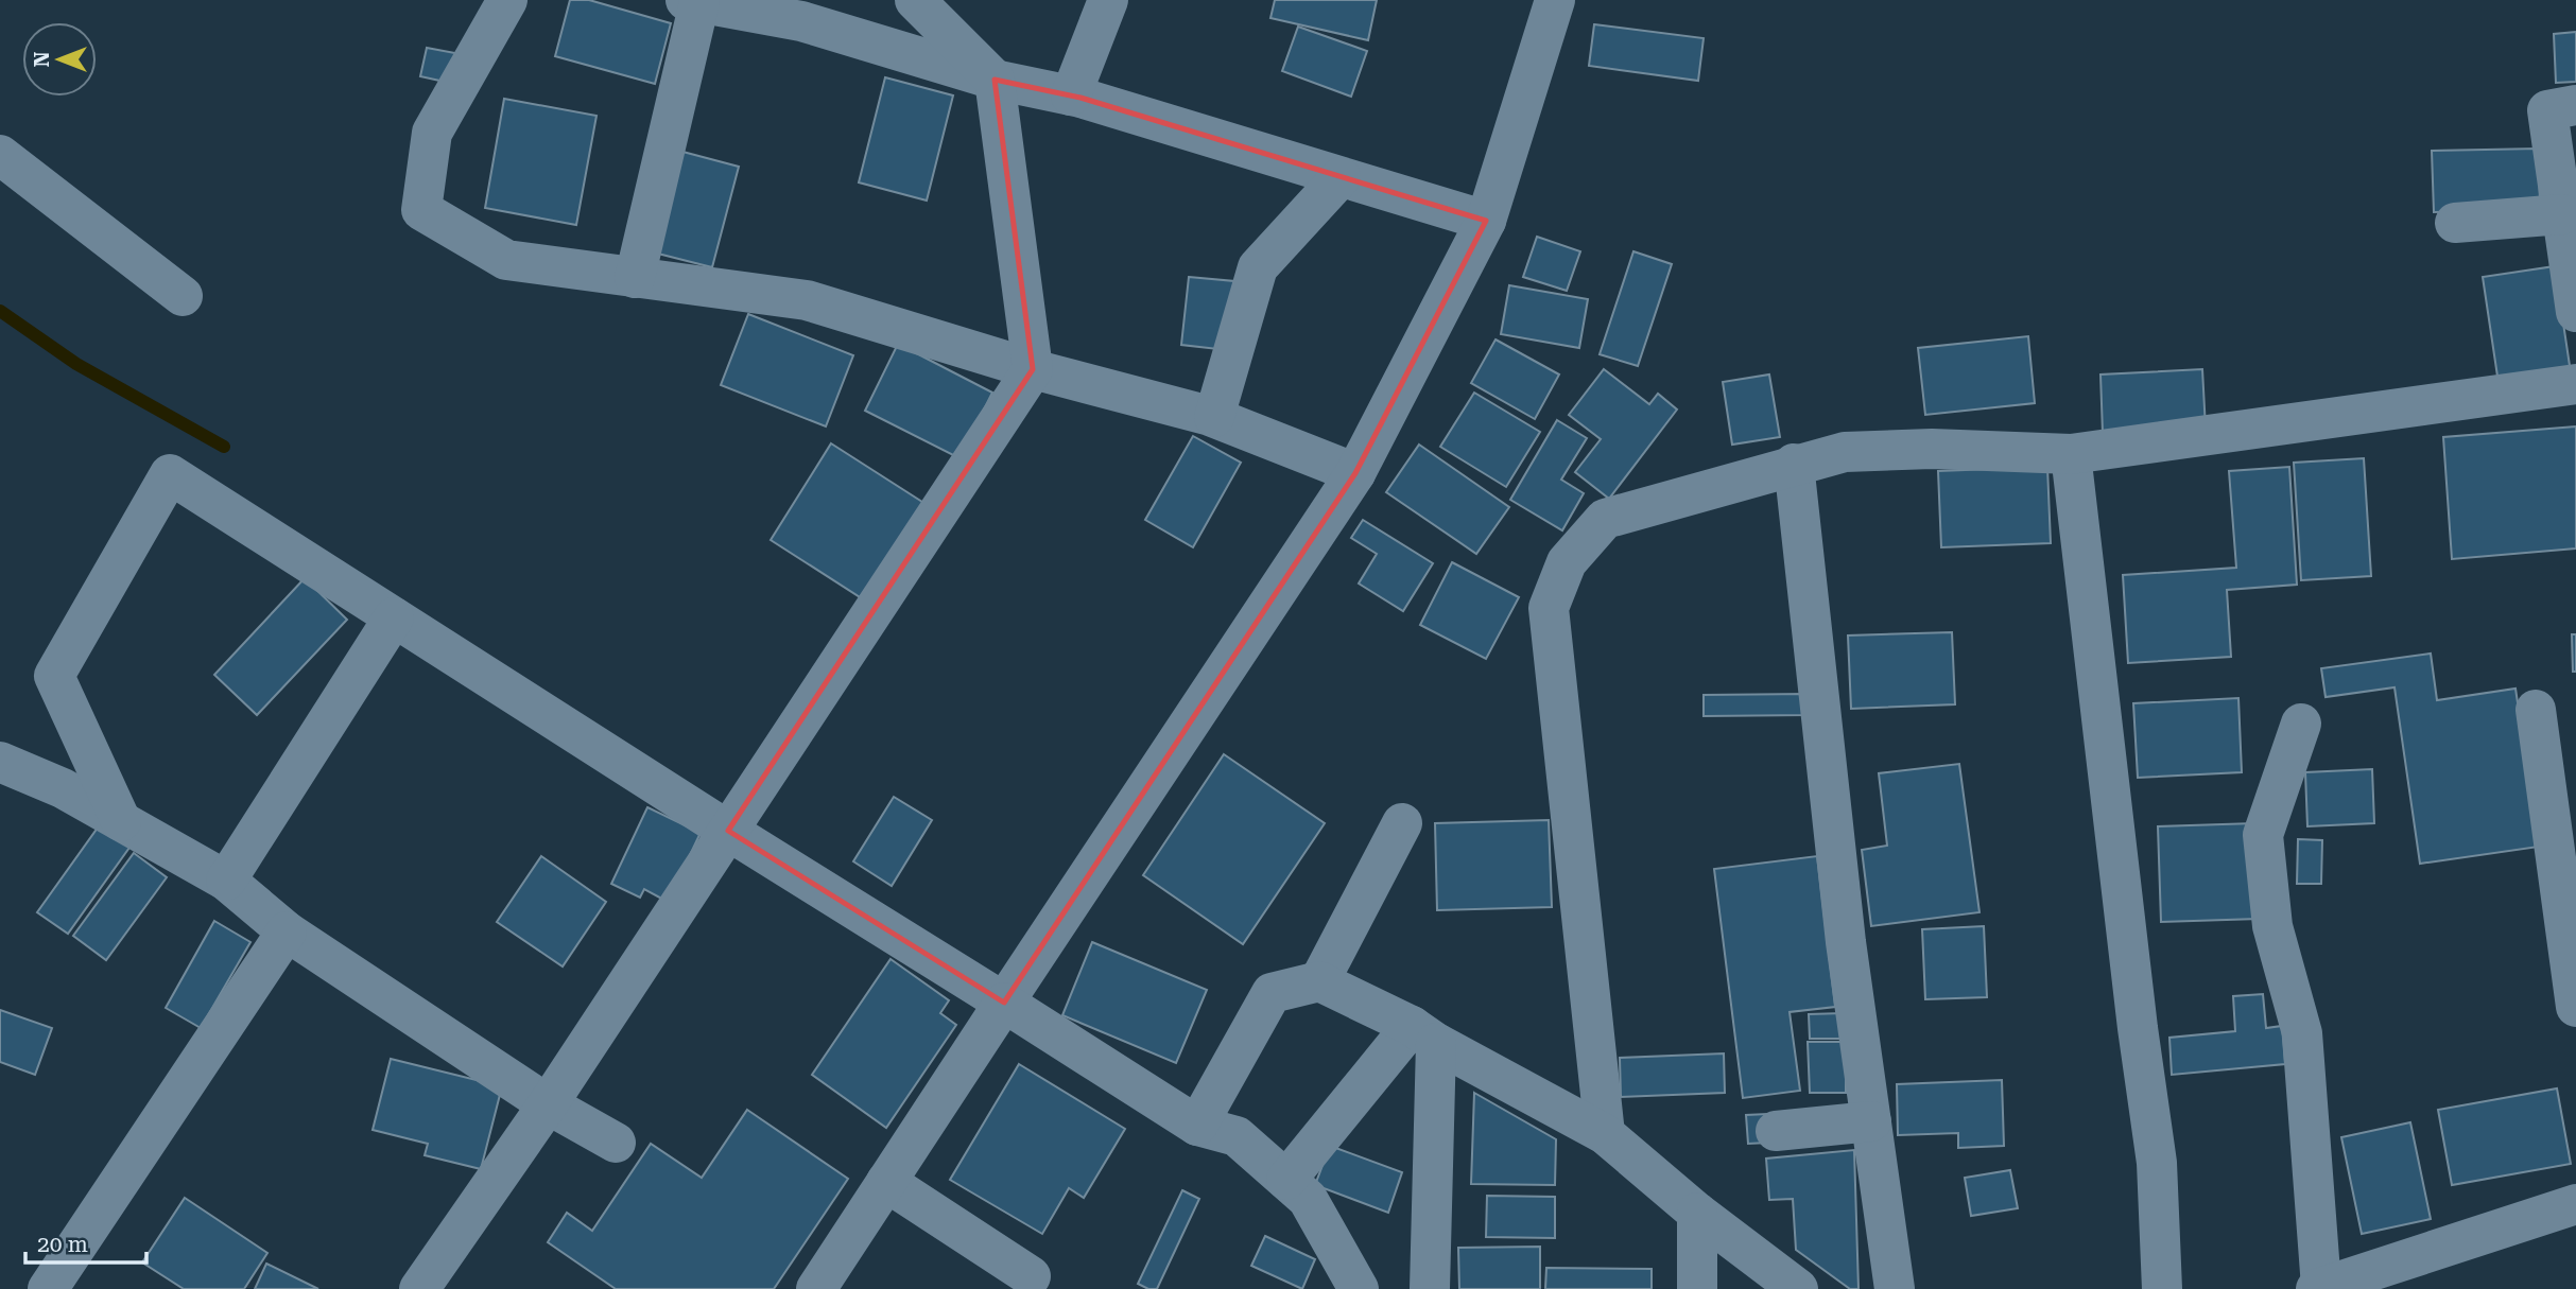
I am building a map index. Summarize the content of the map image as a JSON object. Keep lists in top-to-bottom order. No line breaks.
{"scale_bar":"20 m","north":"left"}
